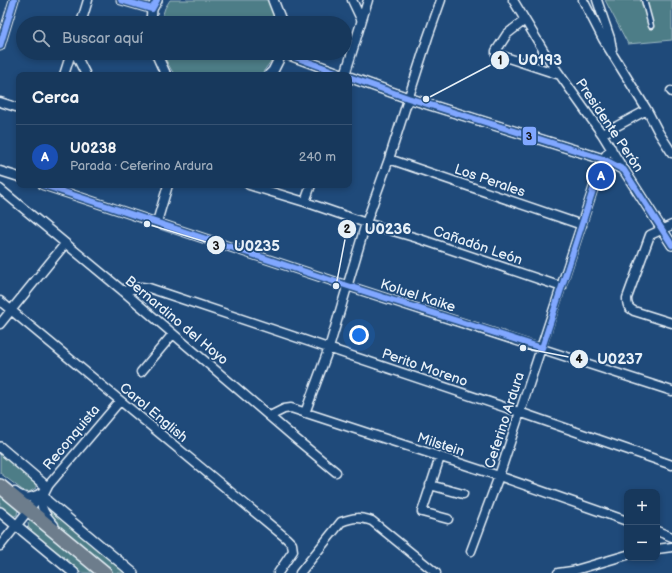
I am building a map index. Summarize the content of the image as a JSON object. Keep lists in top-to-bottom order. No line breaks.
{"streets":{"street":["Presidente Perón","Los Perales","Cañadón León","Koluel Kaike","Bernardino del Hoyo","Perito Moreno","Carol English","Ceferino Ardura","Reconquista","Milstein"]},"crossings":[["Presidente Perón","Ceferino Ardura"],["Los Perales","Ceferino Ardura"],["Cañadón León","Ceferino Ardura"],["Koluel Kaike","Ceferino Ardura"],["Bernardino del Hoyo","Perito Moreno"],["Bernardino del Hoyo","Milstein"],["Perito Moreno","Ceferino Ardura"],["Carol English","Reconquista"],["Ceferino Ardura","Milstein"]],"places":["U0193","U0235","U0236","U0237"],"lines":["transit line 3"],"page":{"search":"Buscar aquí","heading":"Cerca","list":[{"mark":"A","name":"U0238","note":"Parada · Ceferino Ardura","value":"240 m"}],"pins":"A","map_buttons":["+","−"]}}
